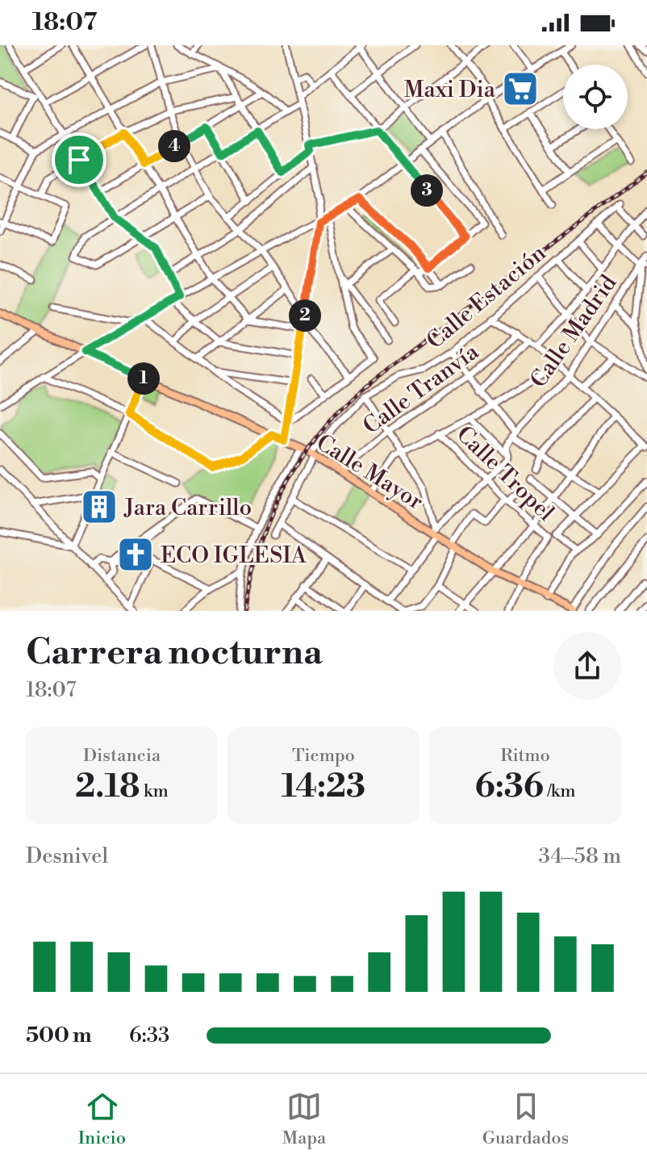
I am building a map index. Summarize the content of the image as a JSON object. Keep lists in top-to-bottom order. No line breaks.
{"streets":{"main road":["Calle Mayor"],"street":["Calle Estación","Calle Madrid","Calle Tranvía","Calle Tropel"]},"crossings":[["Calle Estación","Calle Mayor"],["Calle Tranvía","Calle Mayor"]],"places":{"supermarket":["Maxi Dia"],"building":["Jara Carrillo"],"church":["ECO IGLESIA"]},"page":{"status":"18:07","pins":["4","3","2","1"],"heading":["Carrera nocturna","18:07"],"stats":[["Distancia","2.18 km"],["Tiempo","14:23"],["Ritmo","6:36 /km"]],"chart":["Desnivel","34–58 m"],"list":[{"name":"500 m","note":"6:33"}],"tabs":["Inicio","Mapa","Guardados"]}}
